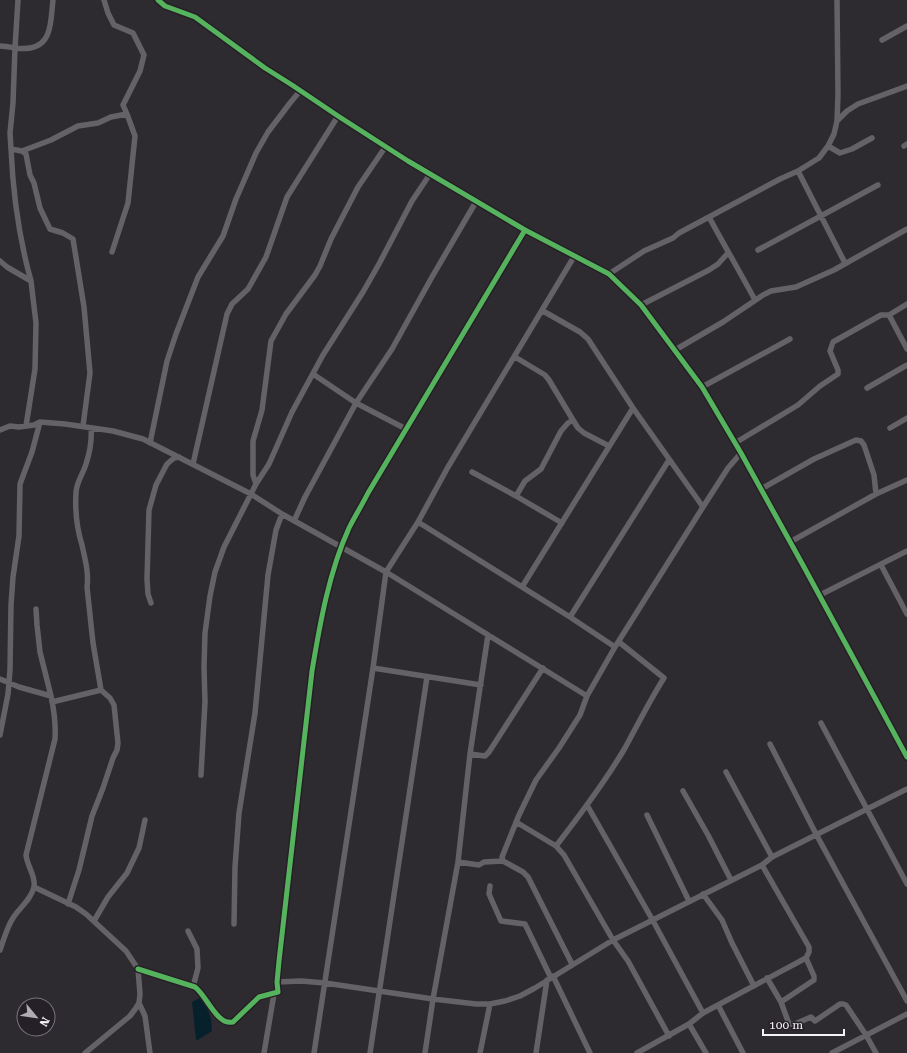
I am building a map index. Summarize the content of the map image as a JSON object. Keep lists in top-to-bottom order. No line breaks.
{"scale_bar":"100 m","north":"bottom right"}
